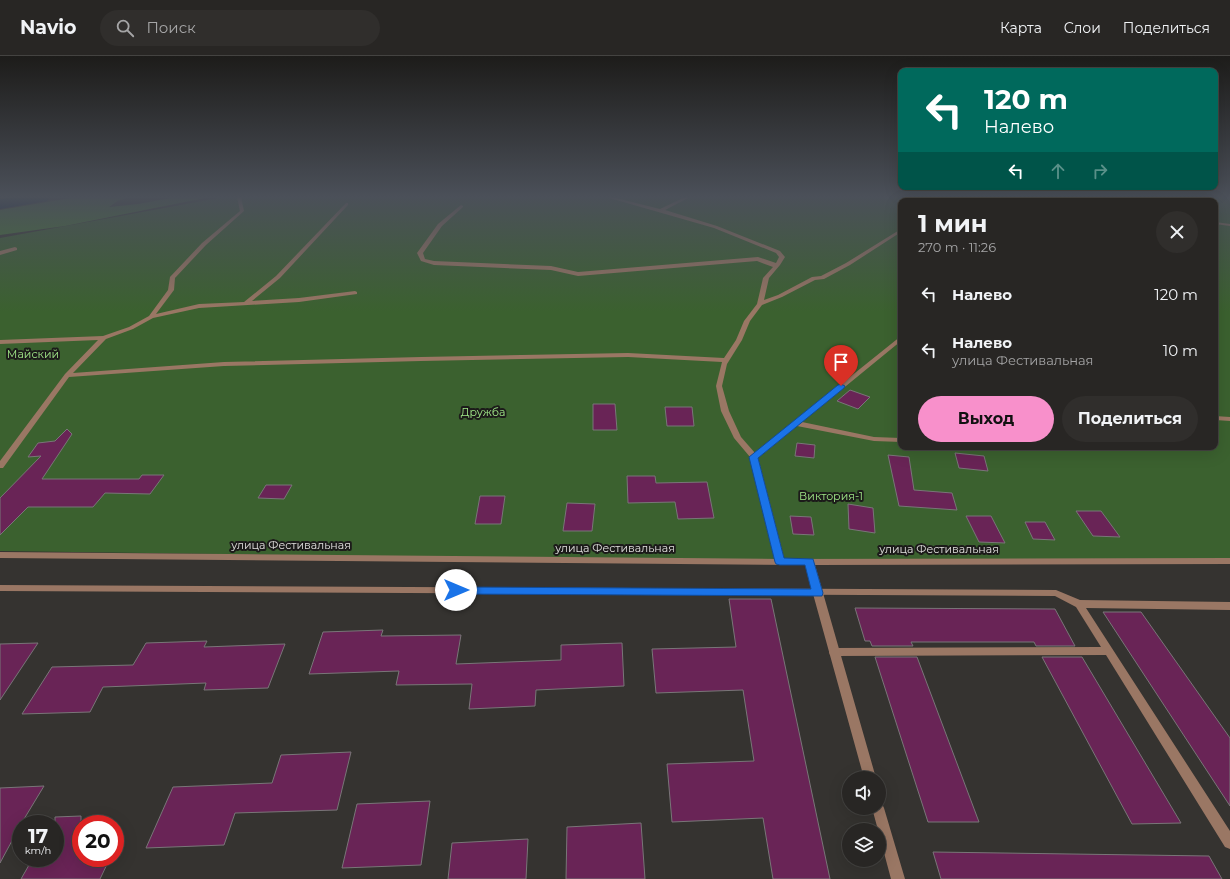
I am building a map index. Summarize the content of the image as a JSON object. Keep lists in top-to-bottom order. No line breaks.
{"streets":{"street":["улица Фестивальная"]},"parks":["Майский","Дружба","Виктория-1"],"page":{"header":"Navio","search":"Поиск","nav":["Карта","Слои","Поделиться"],"turn":["120 m","Налево"],"heading":["1 мин","270 m · 11:26"],"list":[{"name":"Налево","value":"120 m"},{"name":"Налево","note":"улица Фестивальная","value":"10 m"}],"buttons":["Выход","Поделиться"],"speed":"17 km/h","limit":"20"}}
